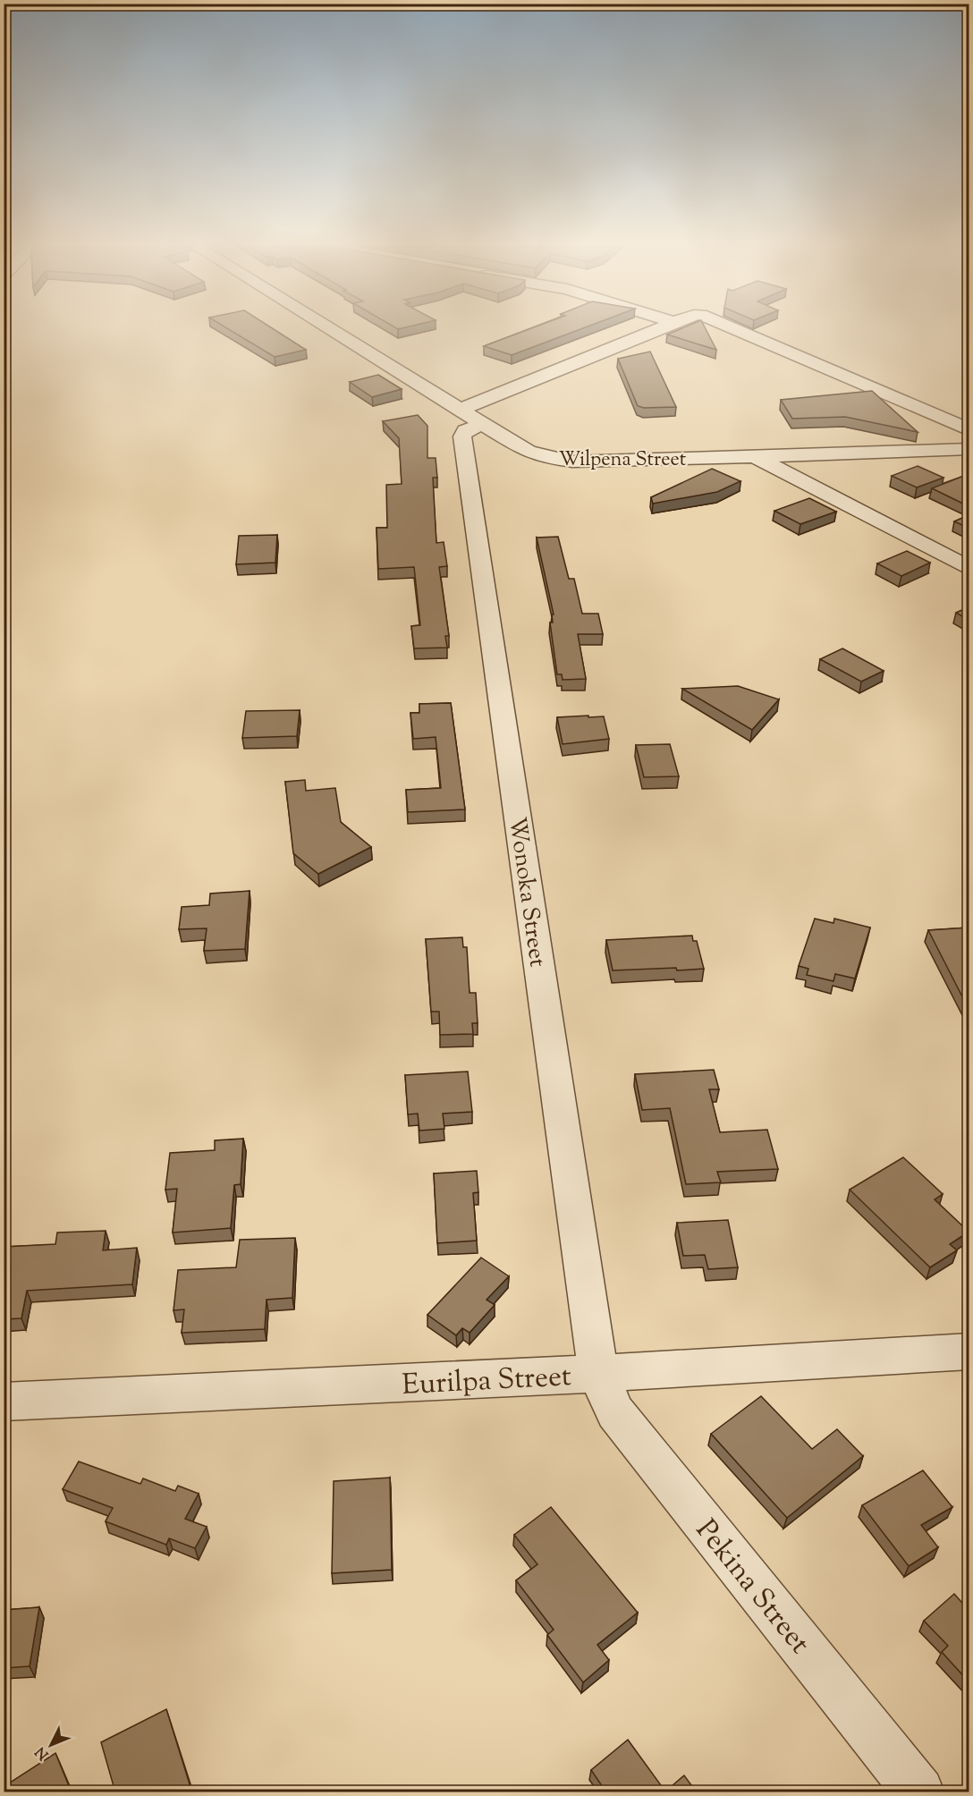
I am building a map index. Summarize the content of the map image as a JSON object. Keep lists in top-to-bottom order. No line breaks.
{"streets":{"street":["Wilpena Street","Wonoka Street","Eurilpa Street","Pekina Street"]},"crossings":[["Wilpena Street","Wonoka Street"],["Wonoka Street","Eurilpa Street"],["Wonoka Street","Pekina Street"],["Eurilpa Street","Pekina Street"]],"north":"bottom left"}
